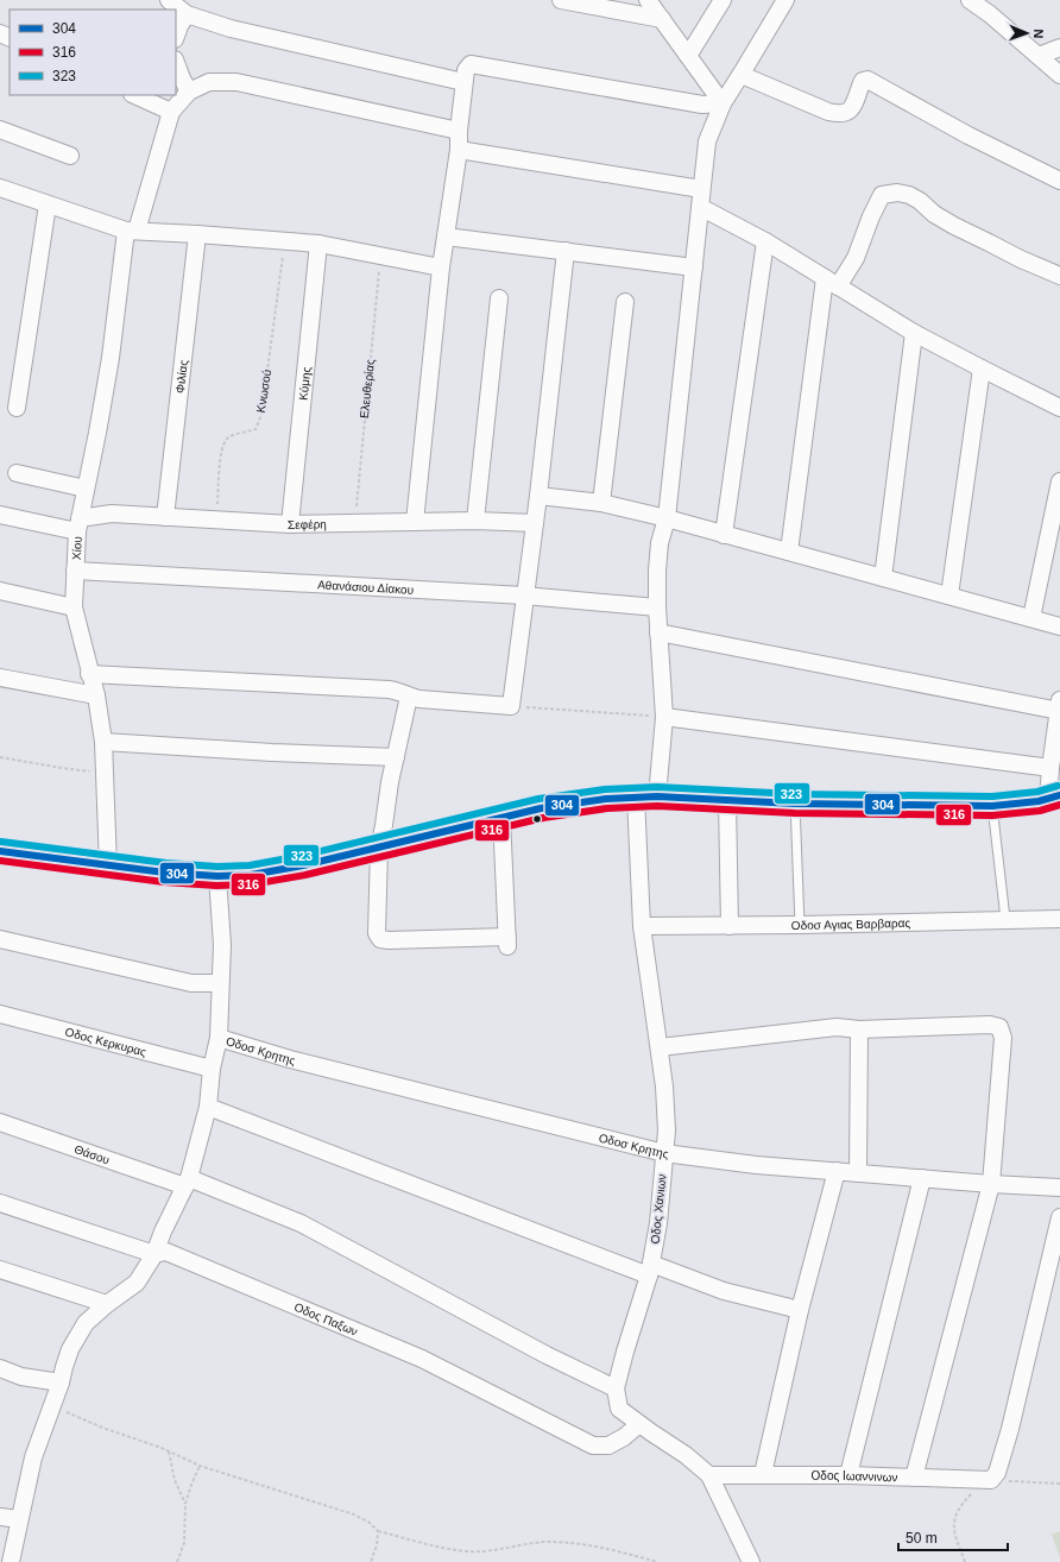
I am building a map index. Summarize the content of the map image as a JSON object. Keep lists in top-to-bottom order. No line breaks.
{"streets":{"street":["Φιλίας","Κύμης","Σεφέρη","Χίου","Αθανάσιου Δίακου","Οδοσ Αγιας Βαρβαρας","Οδος Κερκυρας","Οδοσ Κρητης","Θάσου","Οδος Χανιων","Οδος Παξων","Οδος Ιωαννινων"],"path":["Ελευθερίας","Κνωσού"]},"crossings":[["Φιλίας","Σεφέρη"],["Κύμης","Σεφέρη"],["Ελευθερίας","Σεφέρη"],["Κνωσού","Σεφέρη"],["Σεφέρη","Χίου"],["Χίου","Αθανάσιου Δίακου"],["Αθανάσιου Δίακου","Οδος Χανιων"],["Οδοσ Αγιας Βαρβαρας","Οδος Χανιων"],["Οδοσ Κρητης","Οδος Χανιων"],["Θάσου","Οδος Χανιων"]],"lines":["transit line 323","transit line 304","transit line 316"],"legend":["304","316","323"],"scale_bar":"50 m","north":"right"}
